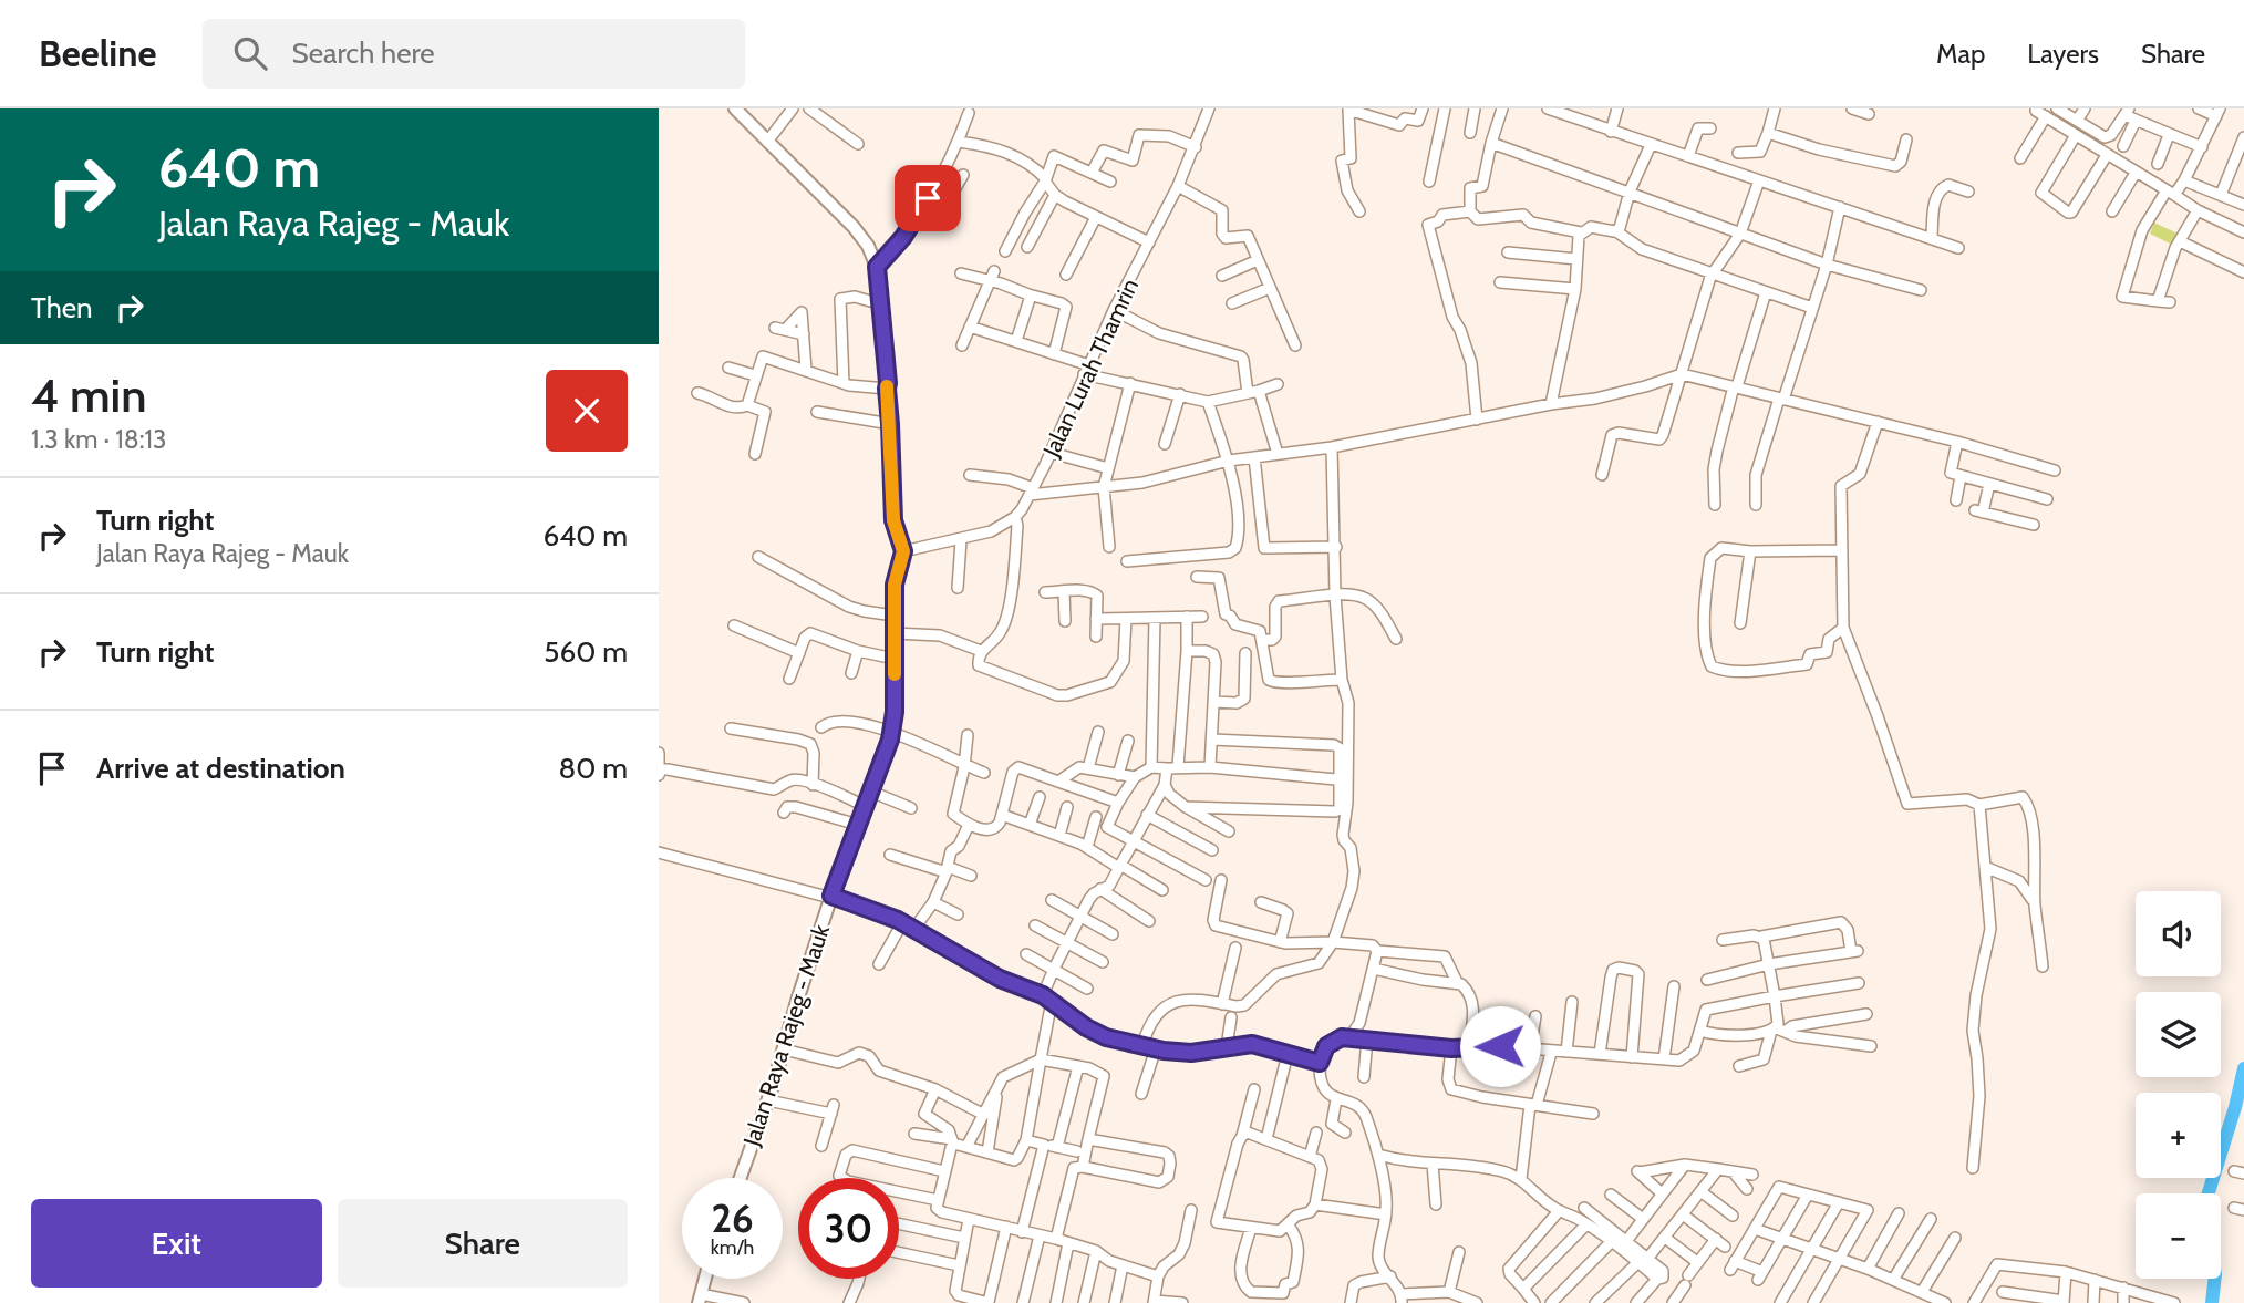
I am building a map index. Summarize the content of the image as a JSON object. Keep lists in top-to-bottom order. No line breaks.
{"streets":{"main road":["Jalan Raya Rajeg - Mauk"],"street":["Jalan Lurah Thamrin"]},"page":{"header":"Beeline","search":"Search here","nav":["Map","Layers","Share"],"turn":["640 m","Jalan Raya Rajeg - Mauk"],"then":"Then","heading":["4 min","1.3 km · 18:13"],"list":[{"name":"Turn right","note":"Jalan Raya Rajeg - Mauk","value":"640 m"},{"name":"Turn right","value":"560 m"},{"name":"Arrive at destination","value":"80 m"}],"map_buttons":["+","−"],"speed":"26 km/h","limit":"30","buttons":["Exit","Share"]}}
